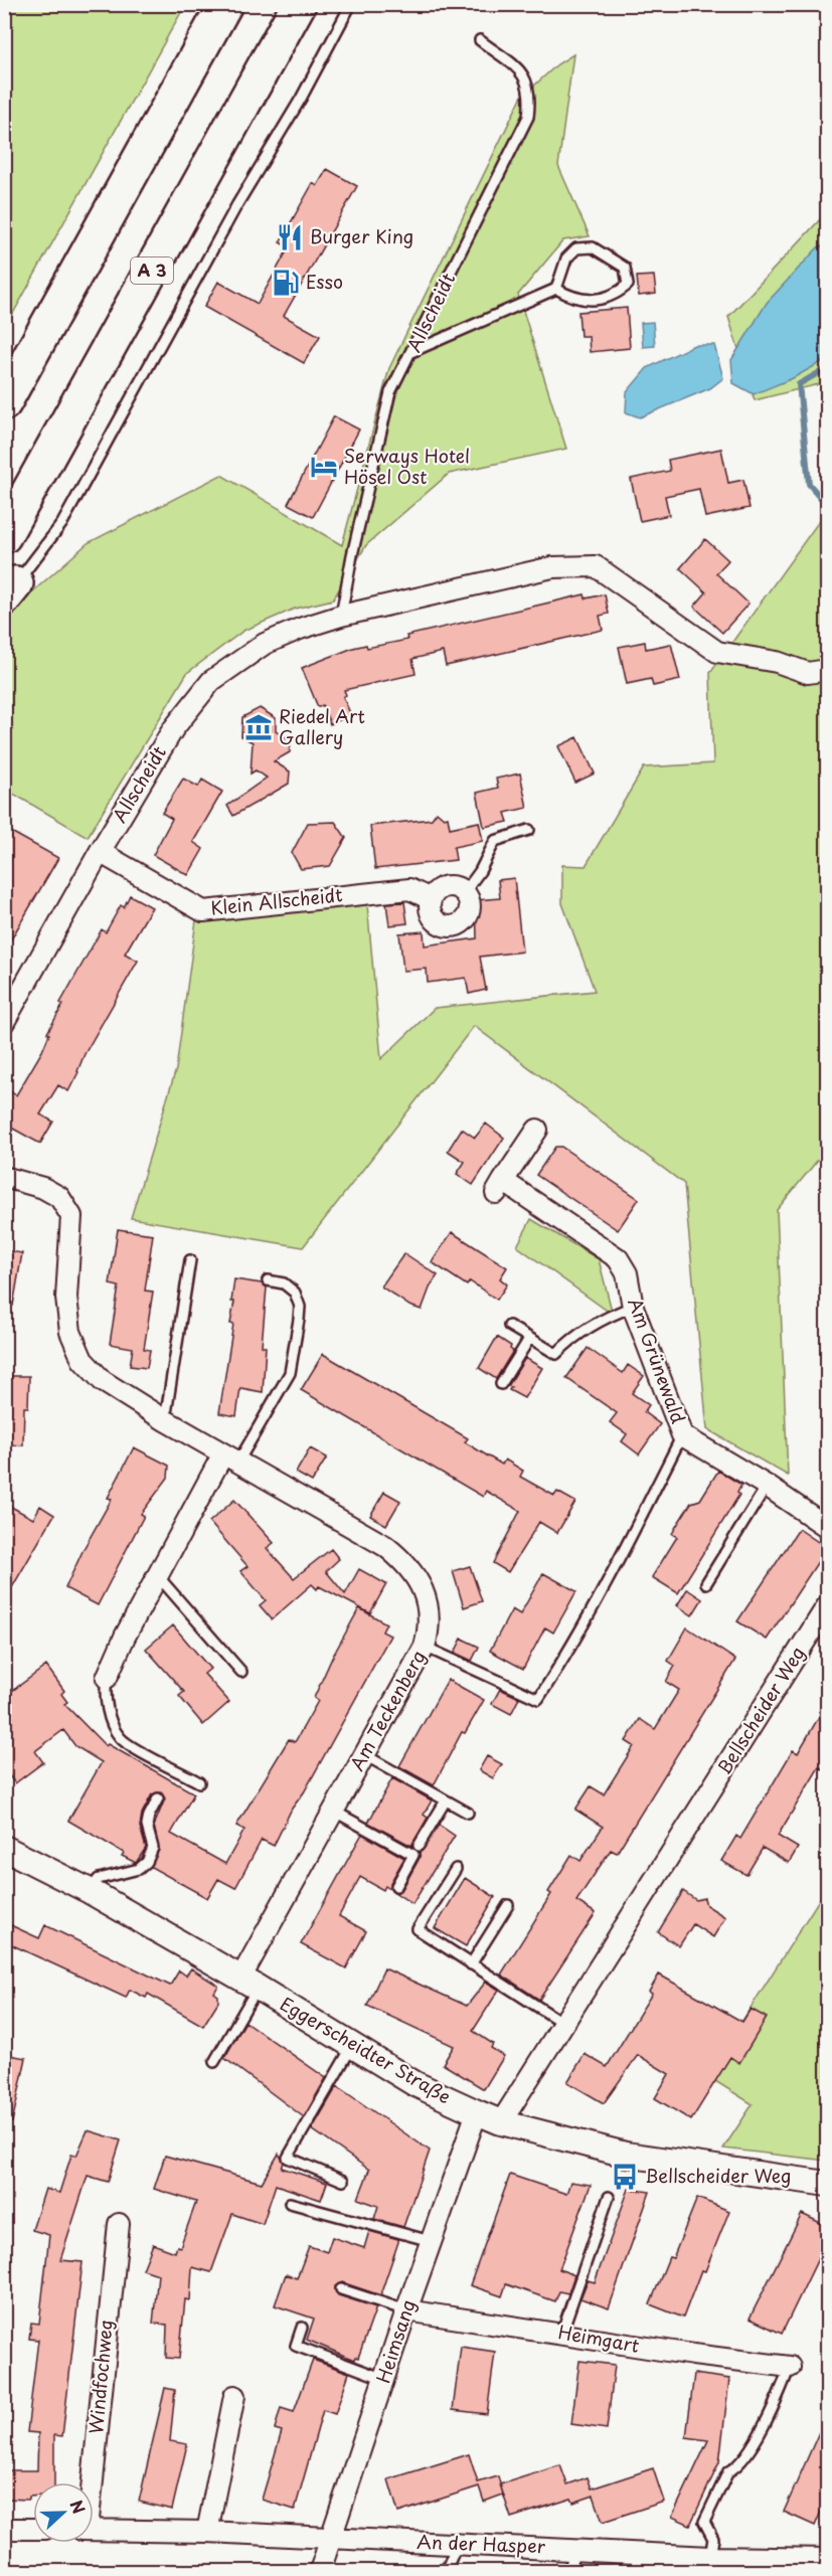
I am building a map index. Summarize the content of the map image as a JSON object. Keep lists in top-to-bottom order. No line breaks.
{"streets":{"highway":["A 3"],"street":["Allscheidt","Klein Allscheidt","Am Grünewald","Am Teckenberg","Bellscheider Weg","Eggerscheidter Straße","Heimgart","Heimsang","Windfochweg","An der Hasper"]},"crossings":[["Allscheidt","Klein Allscheidt"],["Am Teckenberg","Eggerscheidter Straße"],["Bellscheider Weg","Eggerscheidter Straße"],["Eggerscheidter Straße","Heimsang"],["Heimgart","Heimsang"],["Heimsang","An der Hasper"]],"places":{"restaurant":["Burger King"],"fuel station":["Esso"],"hotel":["Serways Hotel Hösel Ost"],"museum":["Riedel Art Gallery"],"bus stop":["Bellscheider Weg"]},"north":"right"}
